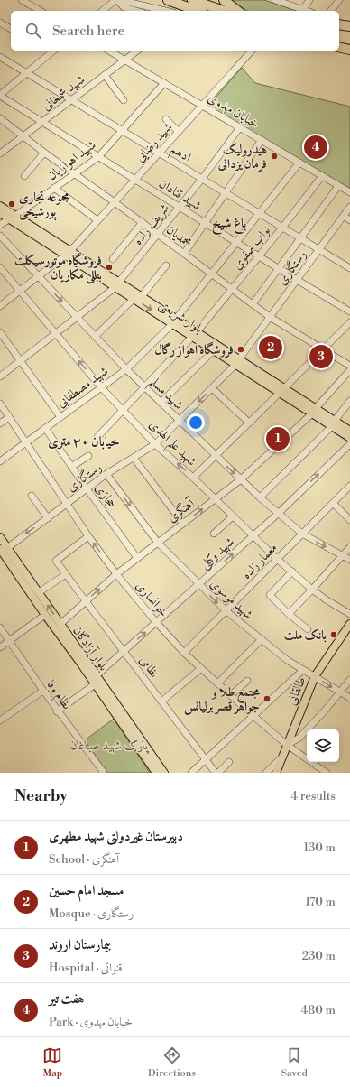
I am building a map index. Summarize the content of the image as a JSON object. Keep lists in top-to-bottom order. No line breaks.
{"streets":{"main road":["بلوار شریعتی","بلوار آزادگان","طالقانی"],"street":["شهید شمخانی","خیابان مهدوی","شهید رضایی","ادهم","شهید اهوازیان","شهید قنادان","شریف زاده","محمدیان","نواب صفوی","رستگاری","شهید مصطفایی","شهید مسلم","شهید علم الهدی","حجازی","آهنگری","شهید وکیلی","معمار زاده","خوانساری","شهید موسوی","نظامی","نظام وفا"]},"crossings":[["شهید شمخانی","خیابان مهدوی"],["شهید شمخانی","ادهم"],["شهید شمخانی","شهید قنادان"],["شهید شمخانی","محمدیان"],["خیابان مهدوی","شهید رضایی"],["خیابان مهدوی","شهید اهوازیان"],["خیابان مهدوی","شریف زاده"],["خیابان مهدوی","نواب صفوی"],["خیابان مهدوی","شهید مصطفایی"],["شهید رضایی","ادهم"],["شهید رضایی","شهید قنادان"],["شهید رضایی","محمدیان"],["شهید رضایی","بلوار شریعتی"],["شهید رضایی","شهید مسلم"],["شهید رضایی","شهید علم الهدی"],["ادهم","شهید اهوازیان"],["ادهم","شریف زاده"],["ادهم","نواب صفوی"],["ادهم","رستگاری"],["ادهم","شهید مصطفایی"],["شهید اهوازیان","شهید قنادان"],["شهید اهوازیان","محمدیان"],["شهید اهوازیان","بلوار شریعتی"],["شهید قنادان","شریف زاده"],["شهید قنادان","نواب صفوی"],["شهید قنادان","رستگاری"],["شهید قنادان","شهید مصطفایی"],["شریف زاده","محمدیان"],["شریف زاده","بلوار شریعتی"],["شریف زاده","شهید مسلم"],["شریف زاده","شهید علم الهدی"],["محمدیان","نواب صفوی"],["محمدیان","رستگاری"],["محمدیان","شهید مصطفایی"],["نواب صفوی","بلوار شریعتی"],["نواب صفوی","شهید مسلم"],["نواب صفوی","شهید علم الهدی"],["رستگاری","بلوار شریعتی"],["رستگاری","شهید مسلم"],["رستگاری","شهید علم الهدی"],["رستگاری","حجازی"],["رستگاری","خوانساری"],["رستگاری","شهید موسوی"],["رستگاری","بلوار آزادگان"],["بلوار شریعتی","شهید مصطفایی"],["بلوار شریعتی","آهنگری"],["شهید مصطفایی","شهید مسلم"],["شهید مصطفایی","شهید علم الهدی"],["شهید مصطفایی","حجازی"],["شهید مصطفایی","خوانساری"],["شهید مسلم","آهنگری"],["شهید مسلم","شهید وکیلی"],["شهید مسلم","معمار زاده"],["شهید علم الهدی","آهنگری"],["شهید علم الهدی","شهید وکیلی"],["شهید علم الهدی","معمار زاده"],["حجازی","آهنگری"],["آهنگری","خوانساری"],["آهنگری","شهید موسوی"],["آهنگری","بلوار آزادگان"],["آهنگری","نظامی"],["شهید وکیلی","خوانساری"],["شهید وکیلی","شهید موسوی"],["شهید وکیلی","بلوار آزادگان"],["شهید وکیلی","نظامی"],["معمار زاده","خوانساری"],["معمار زاده","شهید موسوی"],["خوانساری","نظامی"],["خوانساری","طالقانی"],["شهید موسوی","طالقانی"]],"districts":["باغ شیخ","خیابان ۳۰ متری"],"parks":["پارک شهید صباغان"],"places":["هیدرولیک فرمان یزدانی","مجموعه تجاری پورشیخی","فروشگاه موتورسیکلت بنللی مکاریان","فروشگاه اهواز رگال","بانک ملت","مجتمع طلا و جواهر قصر برليانس"],"page":{"search":"Search here","pins":["4","2","3","1"],"heading":["Nearby","4 results"],"list":[{"mark":"1","name":"دبیرستان غیردولتی شهید مطهری","note":"School · آهنگری","value":"130 m"},{"mark":"2","name":"مسجد امام حسین","note":"Mosque · رستگاری","value":"170 m"},{"mark":"3","name":"بیمارستان اروند","note":"Hospital · قنواتی","value":"230 m"},{"mark":"4","name":"هفت تیر","note":"Park · خیابان مهدوی","value":"480 m"}],"nav":["Map","Directions","Saved"]}}
